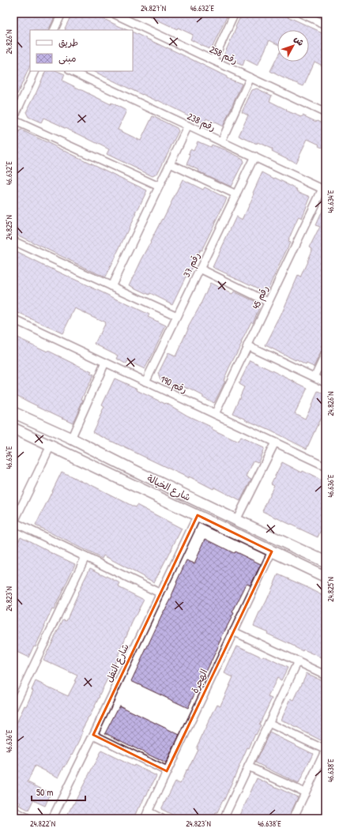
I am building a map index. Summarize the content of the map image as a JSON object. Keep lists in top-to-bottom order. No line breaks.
{"streets":{"street":["رقم 258","رقم 238","رقم 37","رقم 45","رقم 190","شارع الخيالة","شارع النفل","الهجرة"]},"crossings":[["رقم 238","رقم 37"],["رقم 238","رقم 45"],["رقم 37","رقم 190"],["رقم 45","رقم 190"],["شارع الخيالة","شارع النفل"],["شارع الخيالة","الهجرة"]],"legend":["طريق","مبنى"],"scale_bar":"50 m","north":"top right","coordinates":["24.827°N","46.632°E","24.826°N","46.634°E","24.825°N","46.636°E","24.823°N","46.638°E","24.822°N"]}
